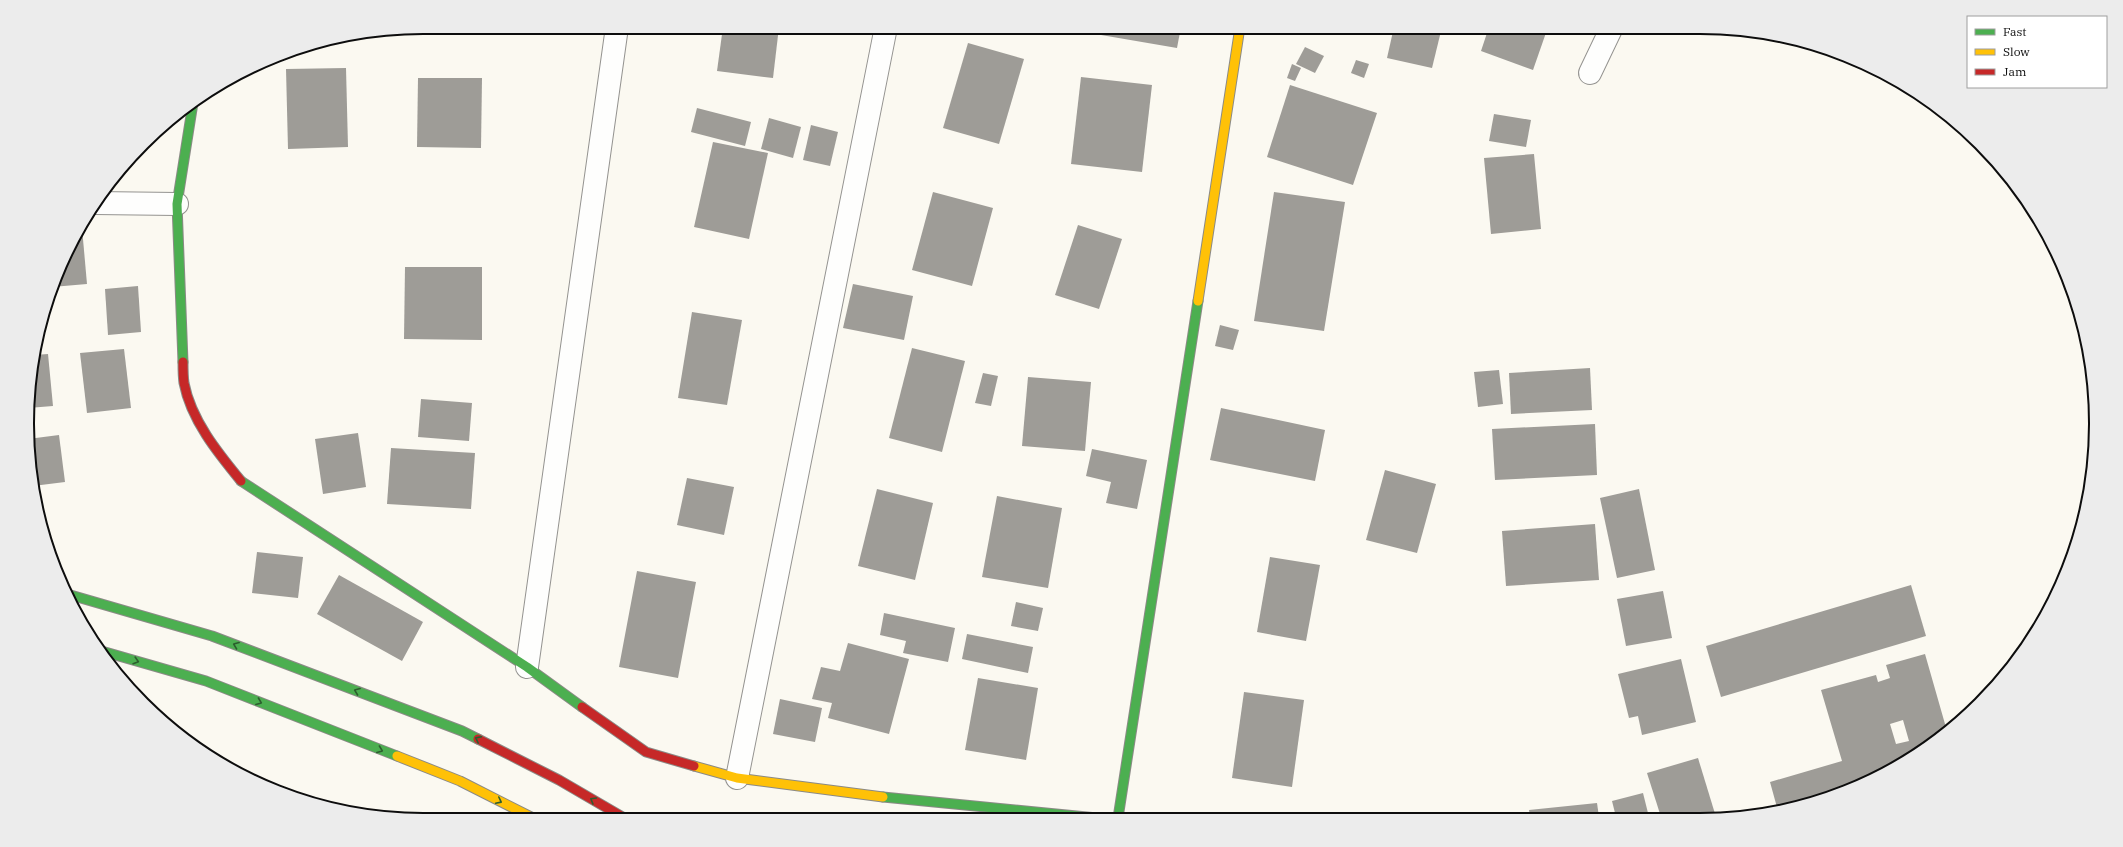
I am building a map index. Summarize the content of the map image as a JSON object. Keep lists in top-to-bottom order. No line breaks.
{"legend":["Fast","Slow","Jam"]}
